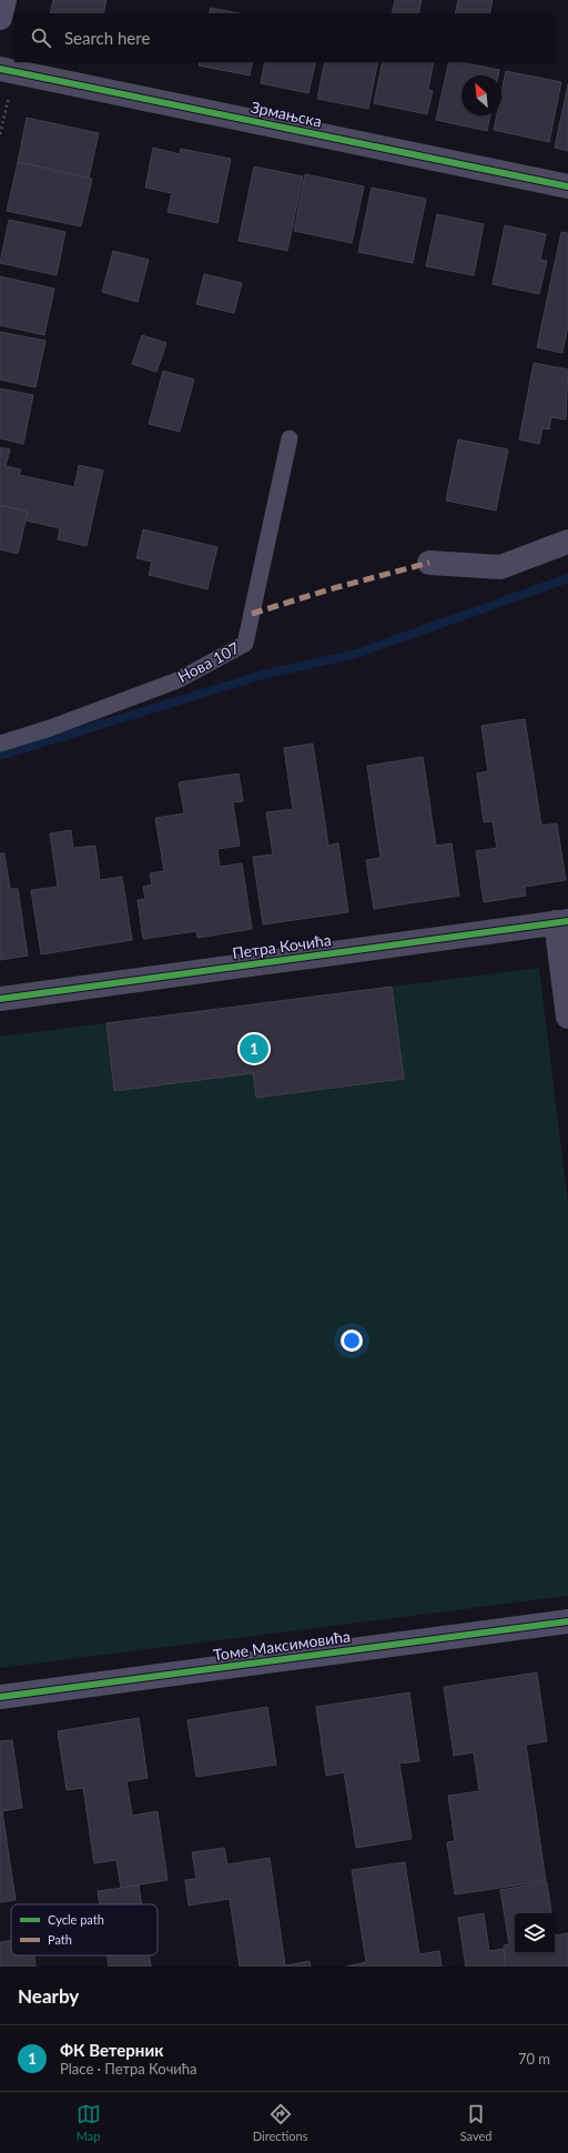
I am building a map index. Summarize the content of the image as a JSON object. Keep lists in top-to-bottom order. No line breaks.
{"streets":{"street":["Зрмањска","Петра Кочића","Томе Максимовића"],"lane":["Нова 107"]},"legend":["Cycle path","Path"],"north":"top left","page":{"search":"Search here","pins":"1","heading":"Nearby","list":[{"mark":"1","name":"ФК Ветерник","note":"Place · Петра Кочића","value":"70 m"}],"nav":["Map","Directions","Saved"]}}
